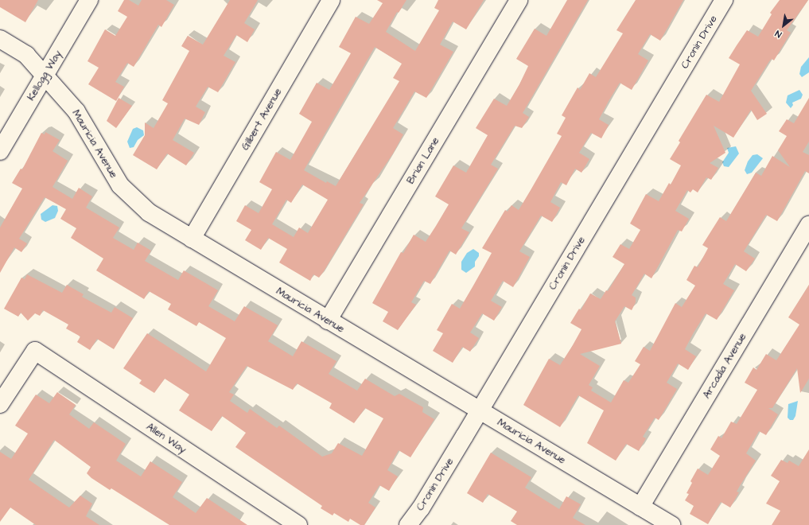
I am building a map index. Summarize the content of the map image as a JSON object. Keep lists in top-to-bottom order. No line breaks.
{"streets":{"street":["Cronin Drive","Kellogg Way","Gilbert Avenue","Mauricia Avenue","Brian Lane","Arcadia Avenue","Allen Way"]},"crossings":[["Cronin Drive","Mauricia Avenue"],["Kellogg Way","Mauricia Avenue"],["Gilbert Avenue","Mauricia Avenue"],["Mauricia Avenue","Brian Lane"],["Mauricia Avenue","Arcadia Avenue"]],"north":"bottom left"}
